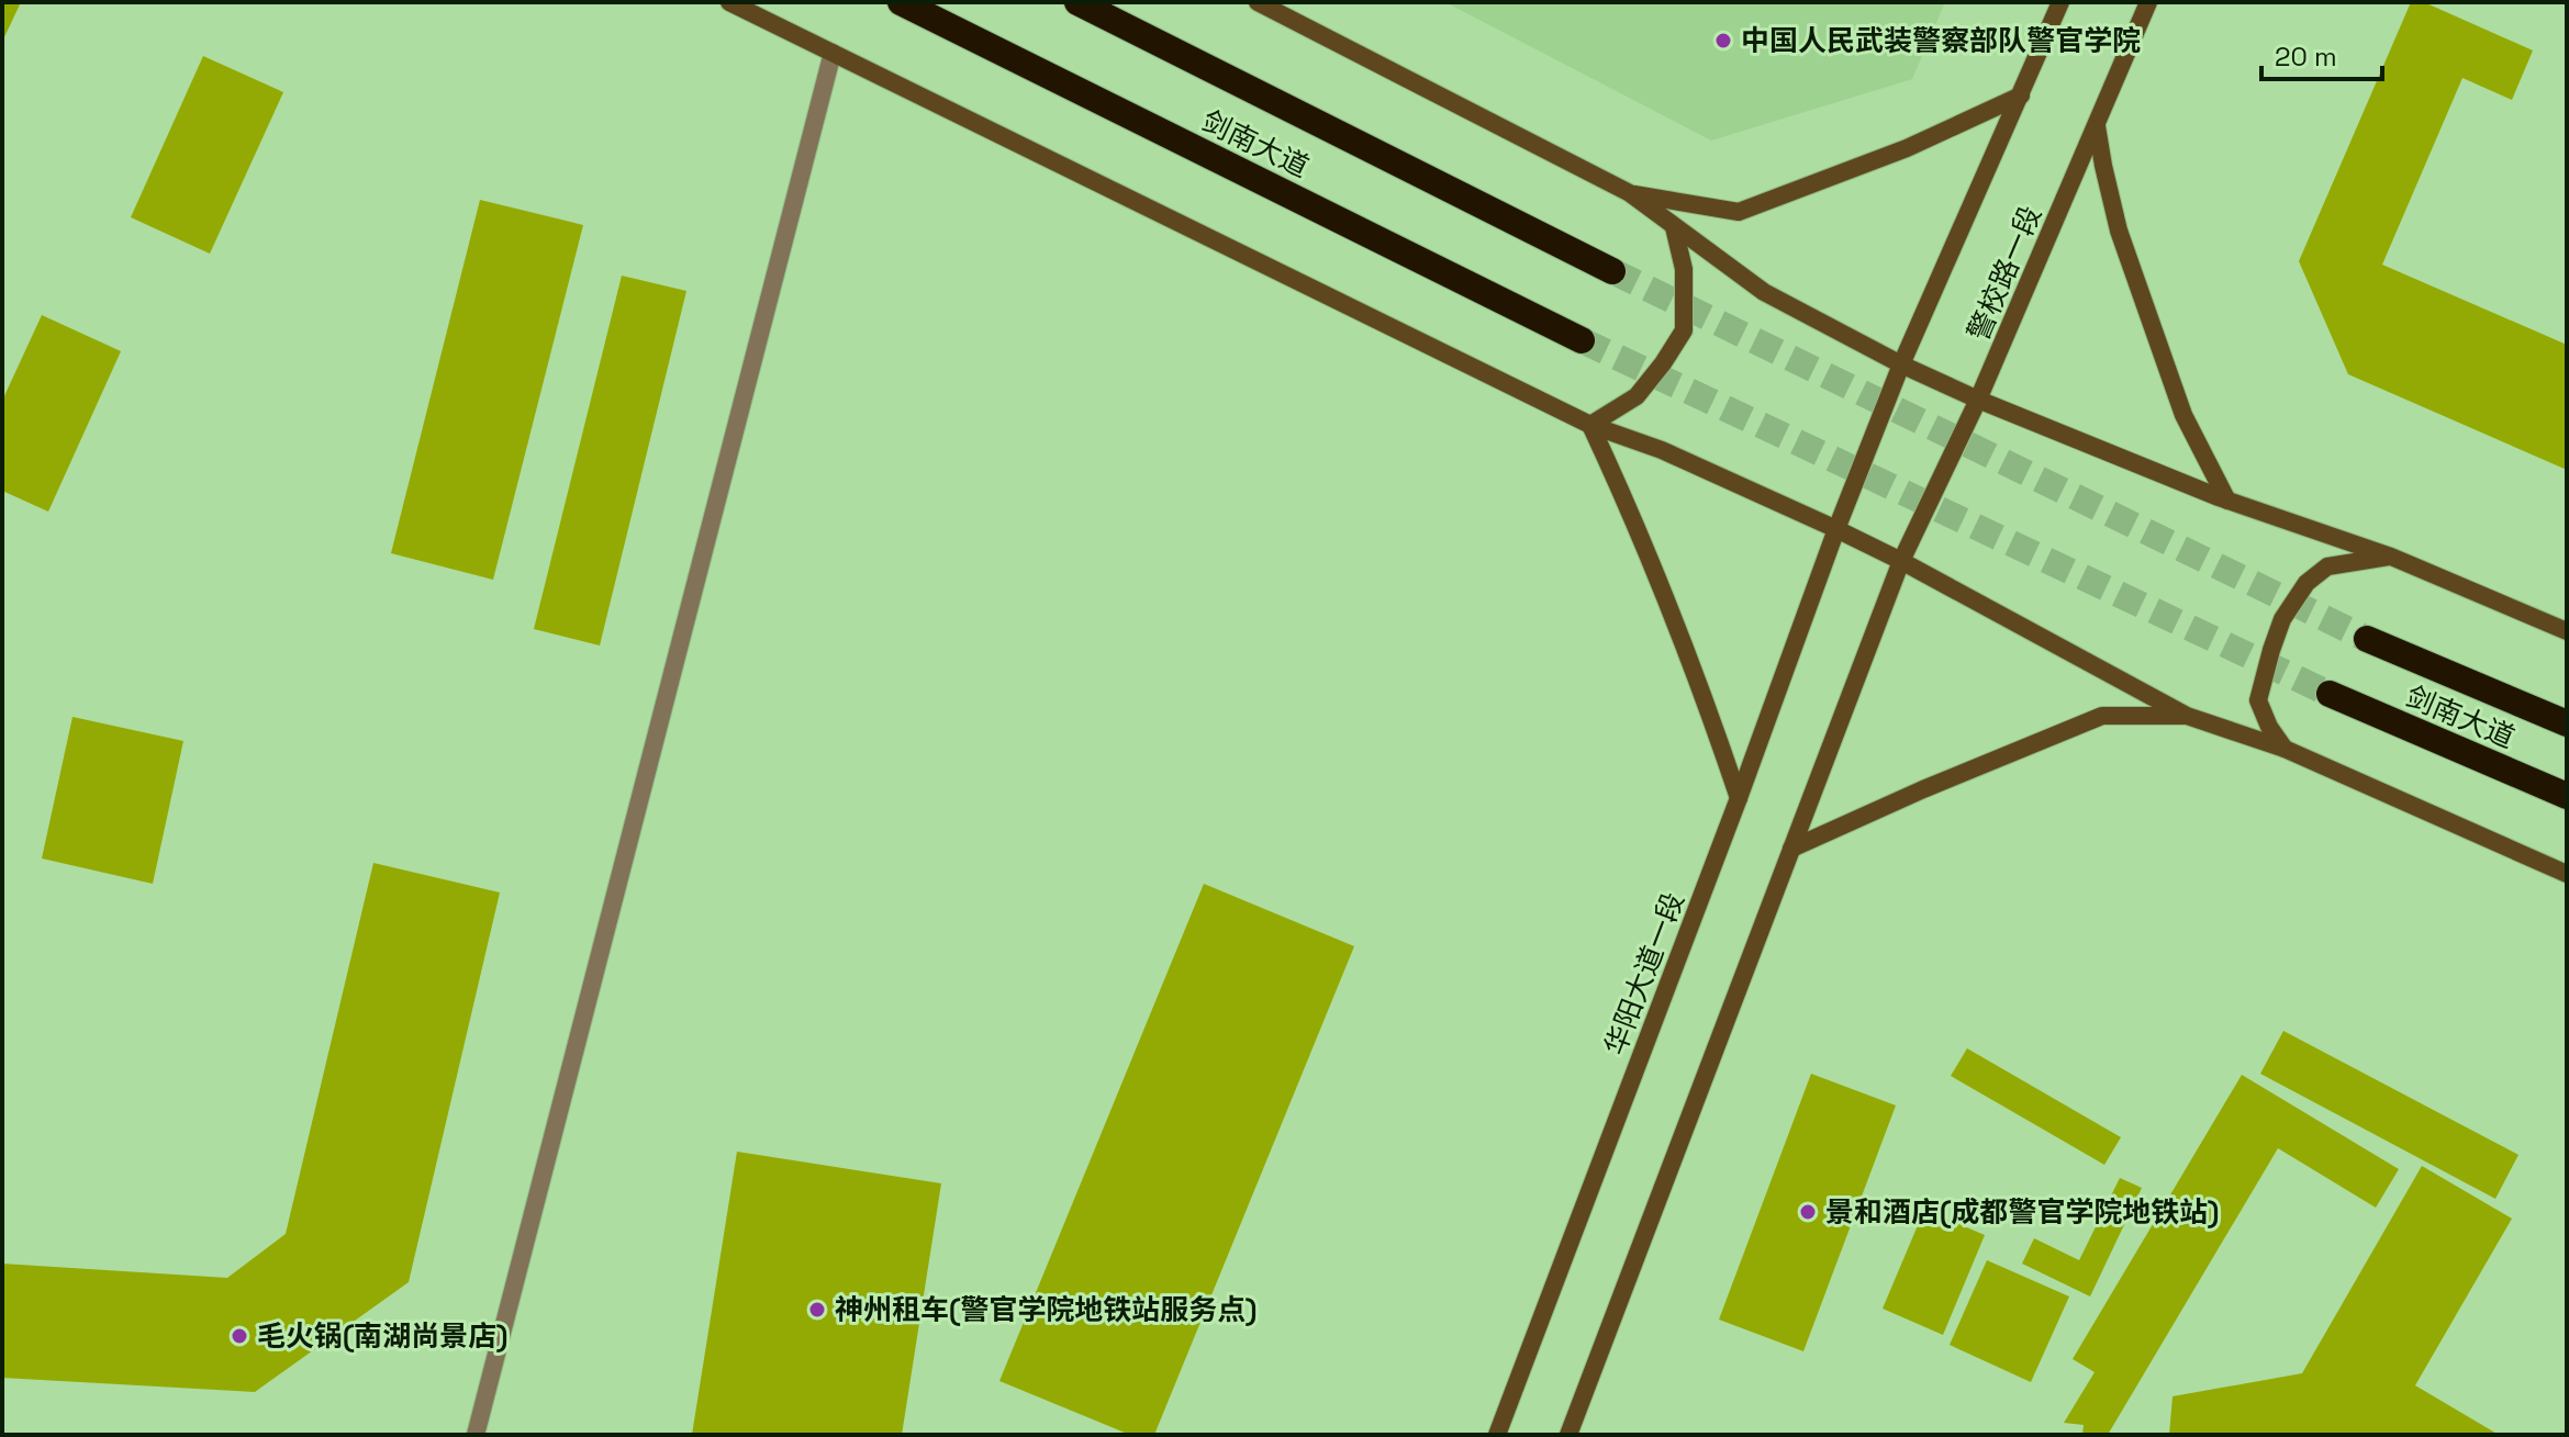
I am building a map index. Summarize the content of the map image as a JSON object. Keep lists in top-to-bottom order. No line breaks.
{"streets":{"highway":["剑南大道"],"main road":["警校路一段","华阳大道一段"]},"crossings":[["警校路一段","华阳大道一段"]],"places":["中国人民武装警察部队警官学院","景和酒店(成都警官学院地铁站)","神州租车(警官学院地铁站服务点)","毛火锅(南湖尚景店)"],"scale_bar":"20 m"}
